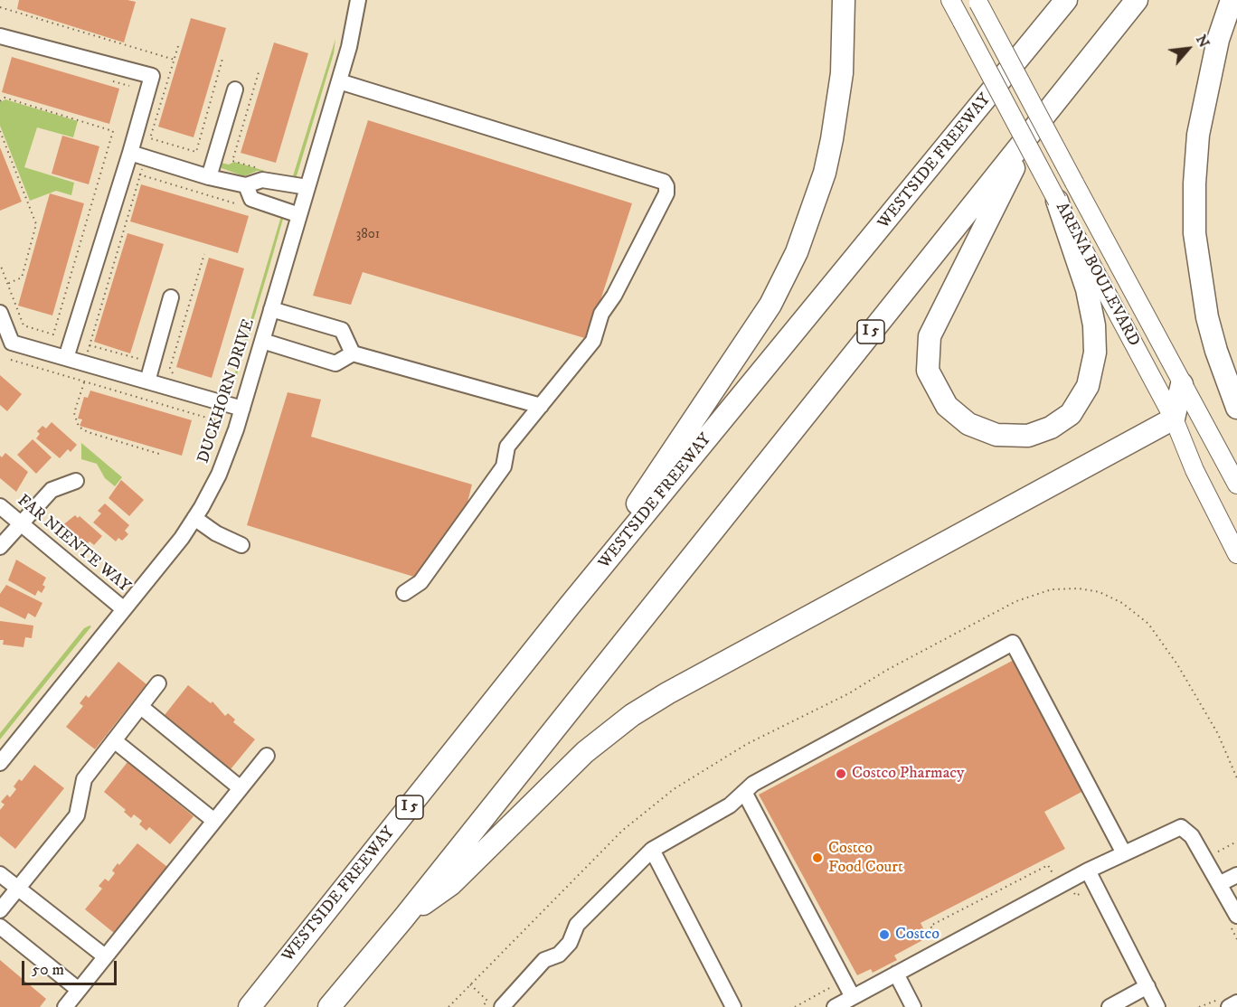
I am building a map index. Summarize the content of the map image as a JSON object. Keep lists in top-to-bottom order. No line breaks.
{"streets":{"highway":["WESTSIDE FREEWAY","I 5"],"main road":["ARENA BOULEVARD"],"street":["DUCKHORN DRIVE","FAR NIENTE WAY"]},"crossings":[["DUCKHORN DRIVE","FAR NIENTE WAY"]],"places":["Costco Pharmacy","Costco Food Court","Costco"],"house_numbers":["3801"],"scale_bar":"50 m","north":"top right"}
